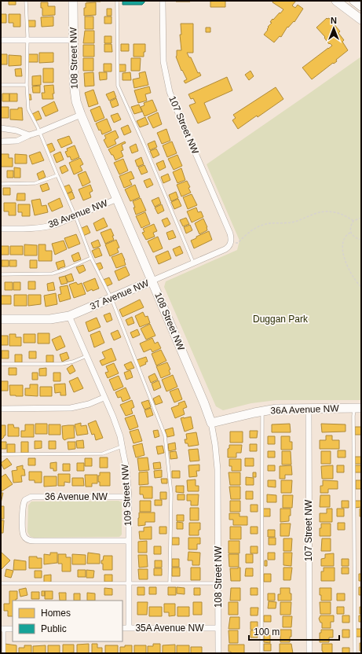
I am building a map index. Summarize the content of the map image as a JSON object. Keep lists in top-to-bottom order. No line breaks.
{"streets":{"street":["108 Street NW","107 Street NW","38 Avenue NW","37 Avenue NW","36A Avenue NW","109 Street NW","36 Avenue NW","35A Avenue NW"]},"crossings":[["108 Street NW","38 Avenue NW"],["108 Street NW","37 Avenue NW"],["108 Street NW","36A Avenue NW"],["108 Street NW","35A Avenue NW"],["107 Street NW","37 Avenue NW"],["107 Street NW","36A Avenue NW"],["37 Avenue NW","109 Street NW"],["109 Street NW","36 Avenue NW"],["109 Street NW","35A Avenue NW"]],"parks":["Duggan Park"],"legend":["Homes","Public"],"scale_bar":"100 m","north":"top"}
